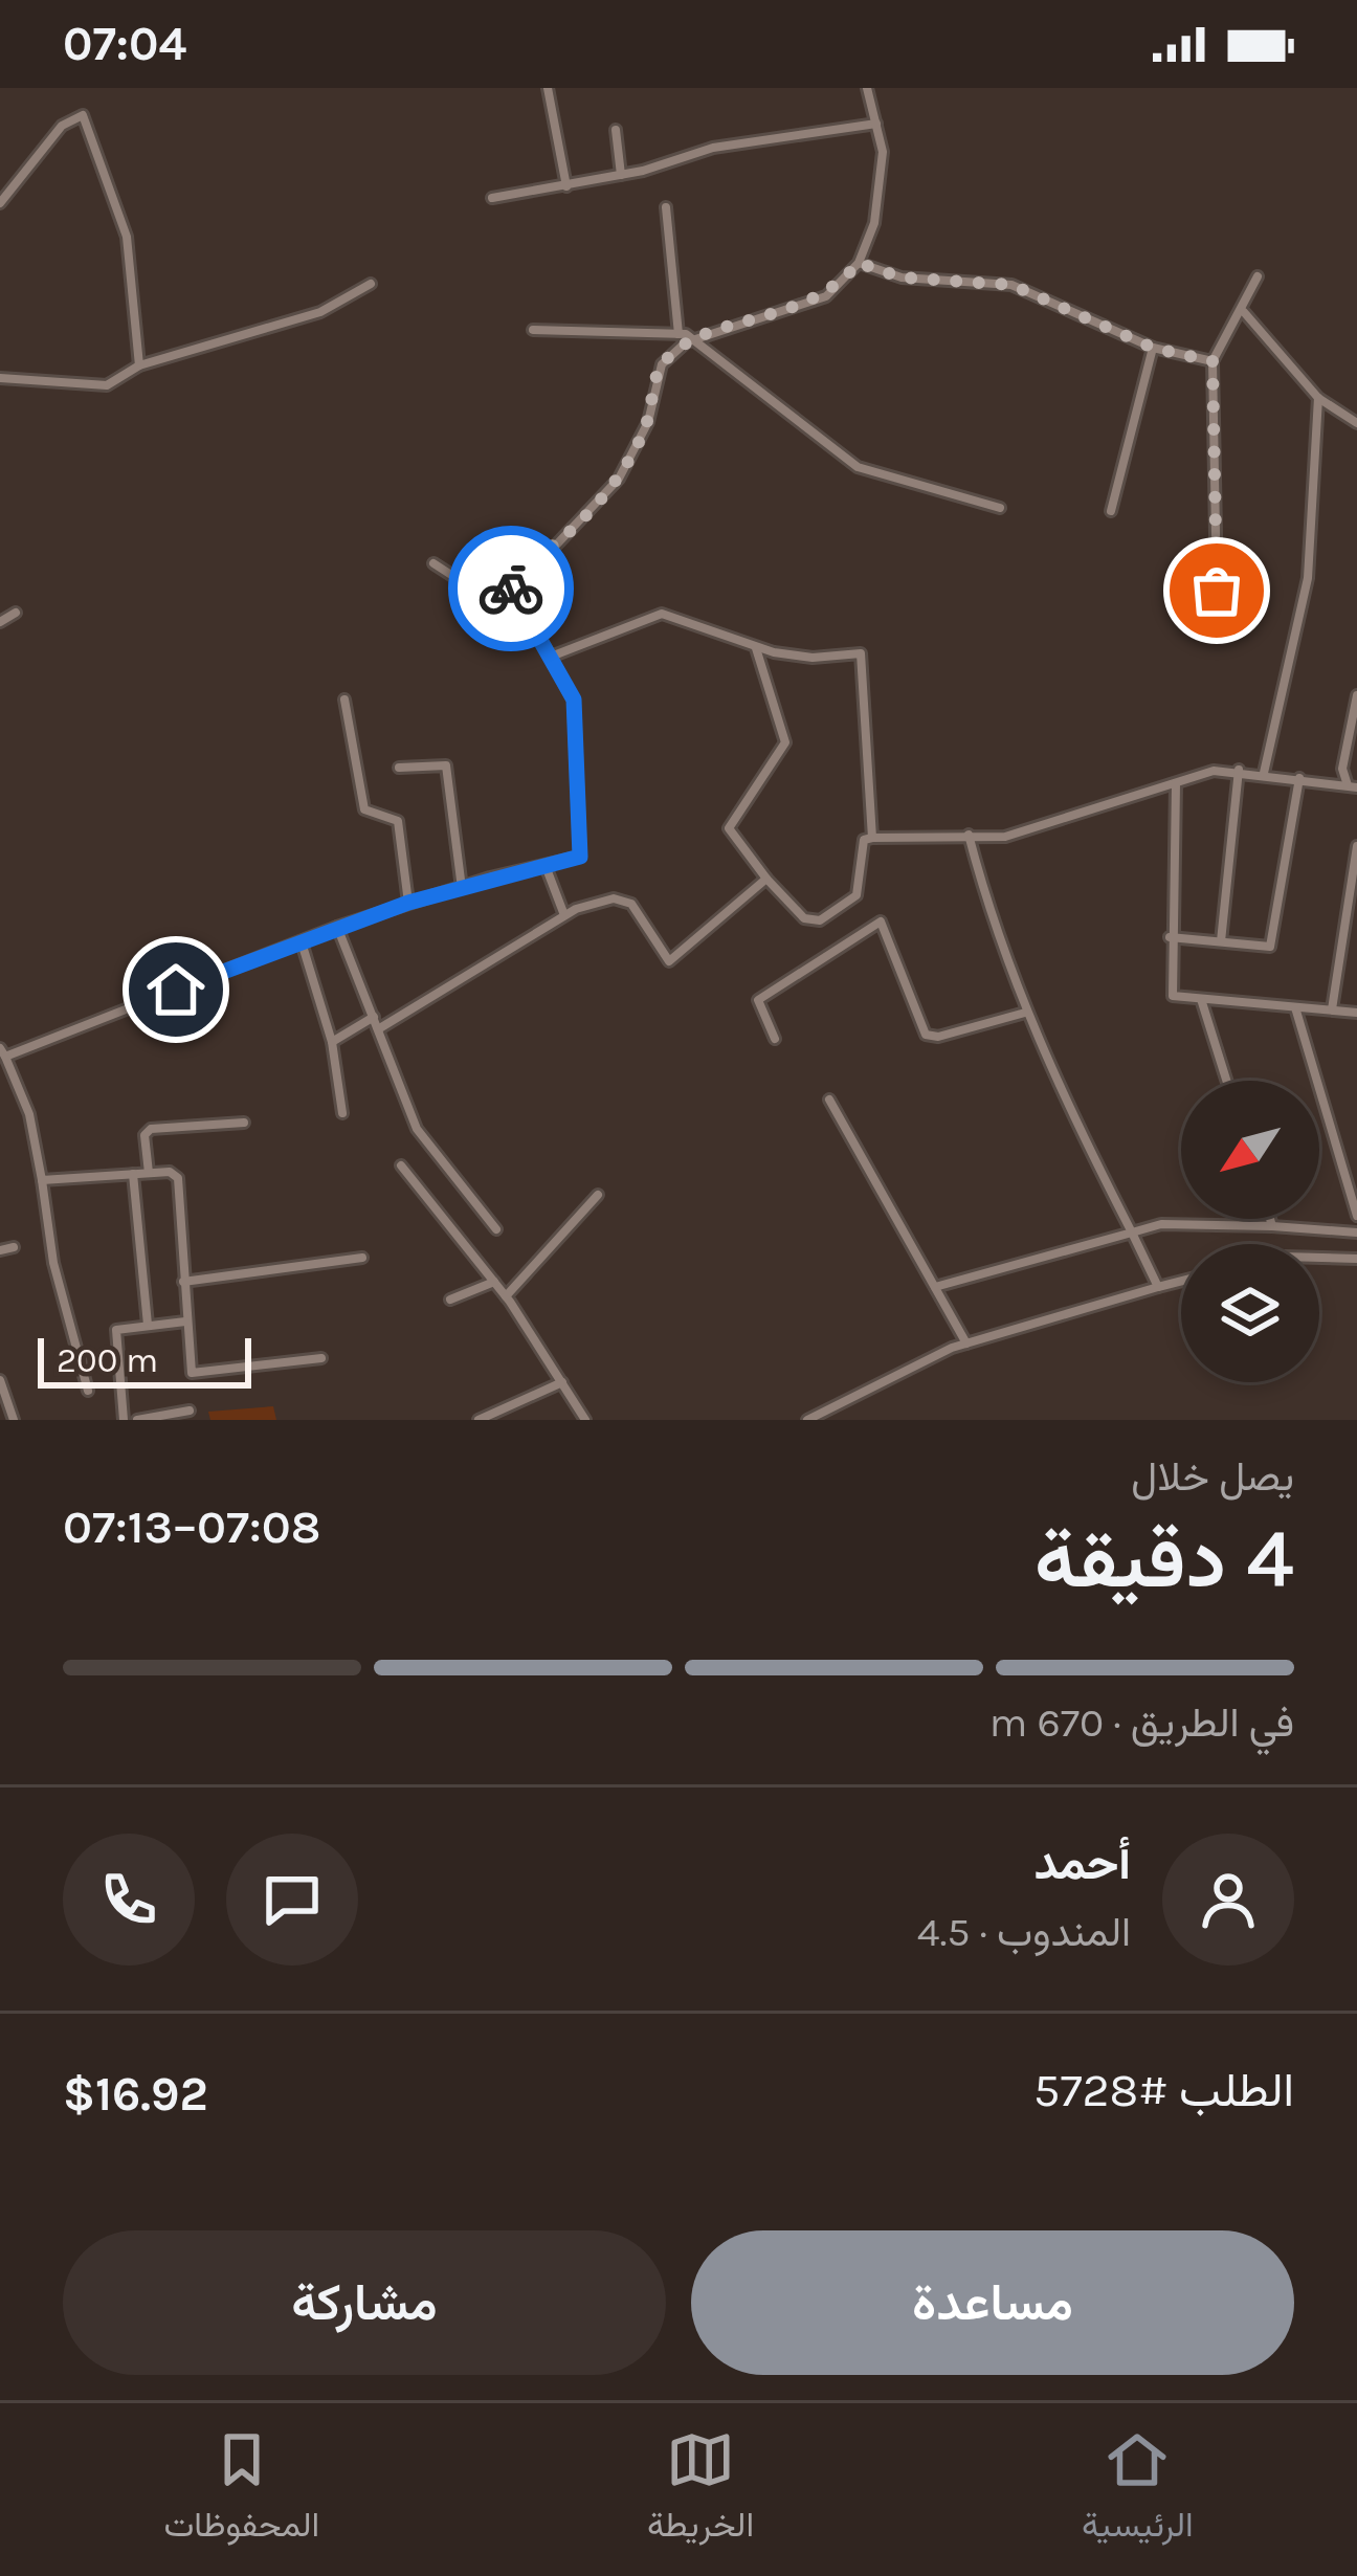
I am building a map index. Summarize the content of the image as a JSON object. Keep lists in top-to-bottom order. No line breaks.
{"scale_bar":"200 m","north":"bottom left","page":{"status":"07:04","scale":"200 m","heading":["4 دقيقة","يصل خلال","07:08–07:13"],"panel":["أحمد","المندوب · 4.5","الطلب #5728","$16.92"],"bar":"في الطريق · 670 m","buttons":["مساعدة","مشاركة"],"tabs":["الرئيسية","الخريطة","المحفوظات"]}}
